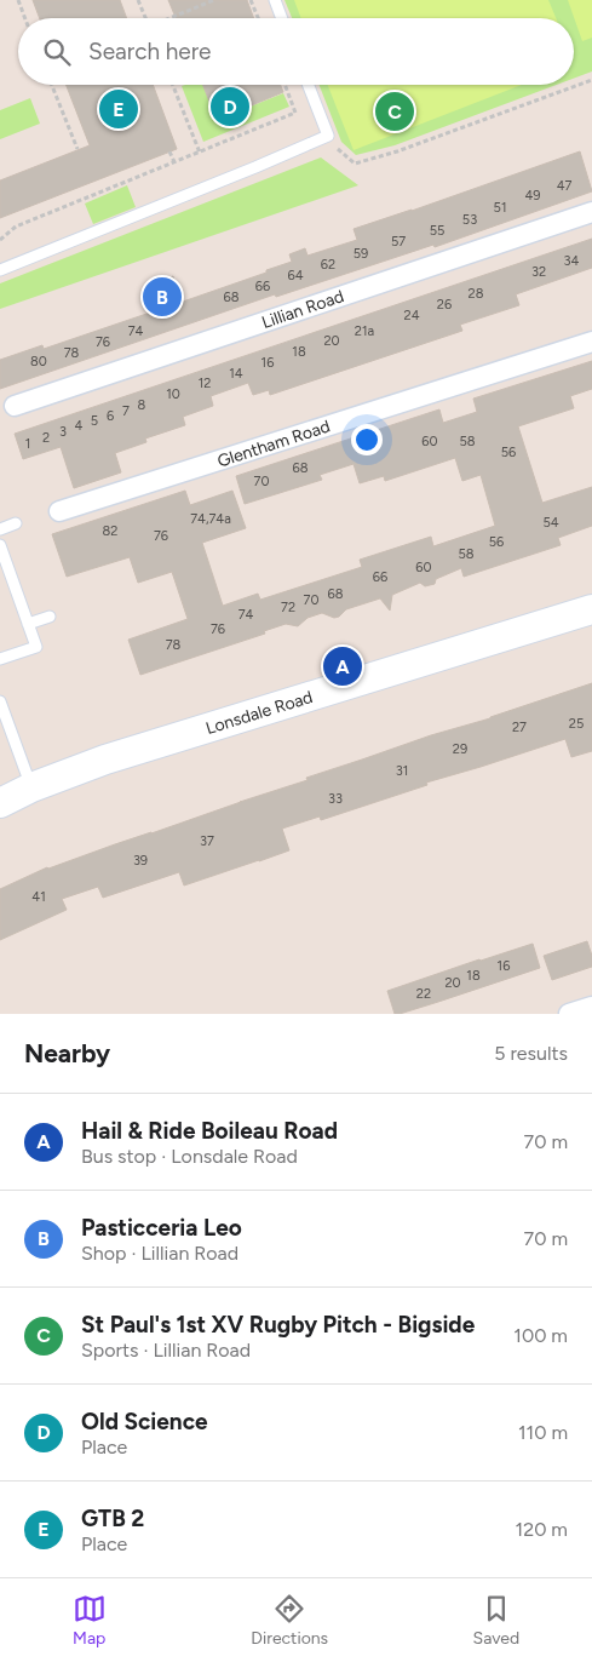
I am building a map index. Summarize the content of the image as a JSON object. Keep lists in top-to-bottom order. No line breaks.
{"streets":{"main road":["Lonsdale Road"],"street":["Lillian Road","Glentham Road"]},"house_numbers":["47","49","51","53","55","57","59","34","62","32","64","66","28","68","26","24","74","21a","20","76","18","78","80","16","14","12","10","8","7","6","5","4","3","2","60","58","1","56","68","70","74,74a","54","82","76","56","58","60","66","68","70","72","74","76","78","25","27","29","31","33","37","39","41","16","18","20","22"],"page":{"search":"Search here","pins":["D","E","C","B","A"],"heading":["Nearby","5 results"],"list":[{"mark":"A","name":"Hail & Ride Boileau Road","note":"Bus stop · Lonsdale Road","value":"70 m"},{"mark":"B","name":"Pasticceria Leo","note":"Shop · Lillian Road","value":"70 m"},{"mark":"C","name":"St Paul's 1st XV Rugby Pitch - Bigside","note":"Sports · Lillian Road","value":"100 m"},{"mark":"D","name":"Old Science","note":"Place","value":"110 m"},{"mark":"E","name":"GTB 2","note":"Place","value":"120 m"}],"nav":["Map","Directions","Saved"]}}
